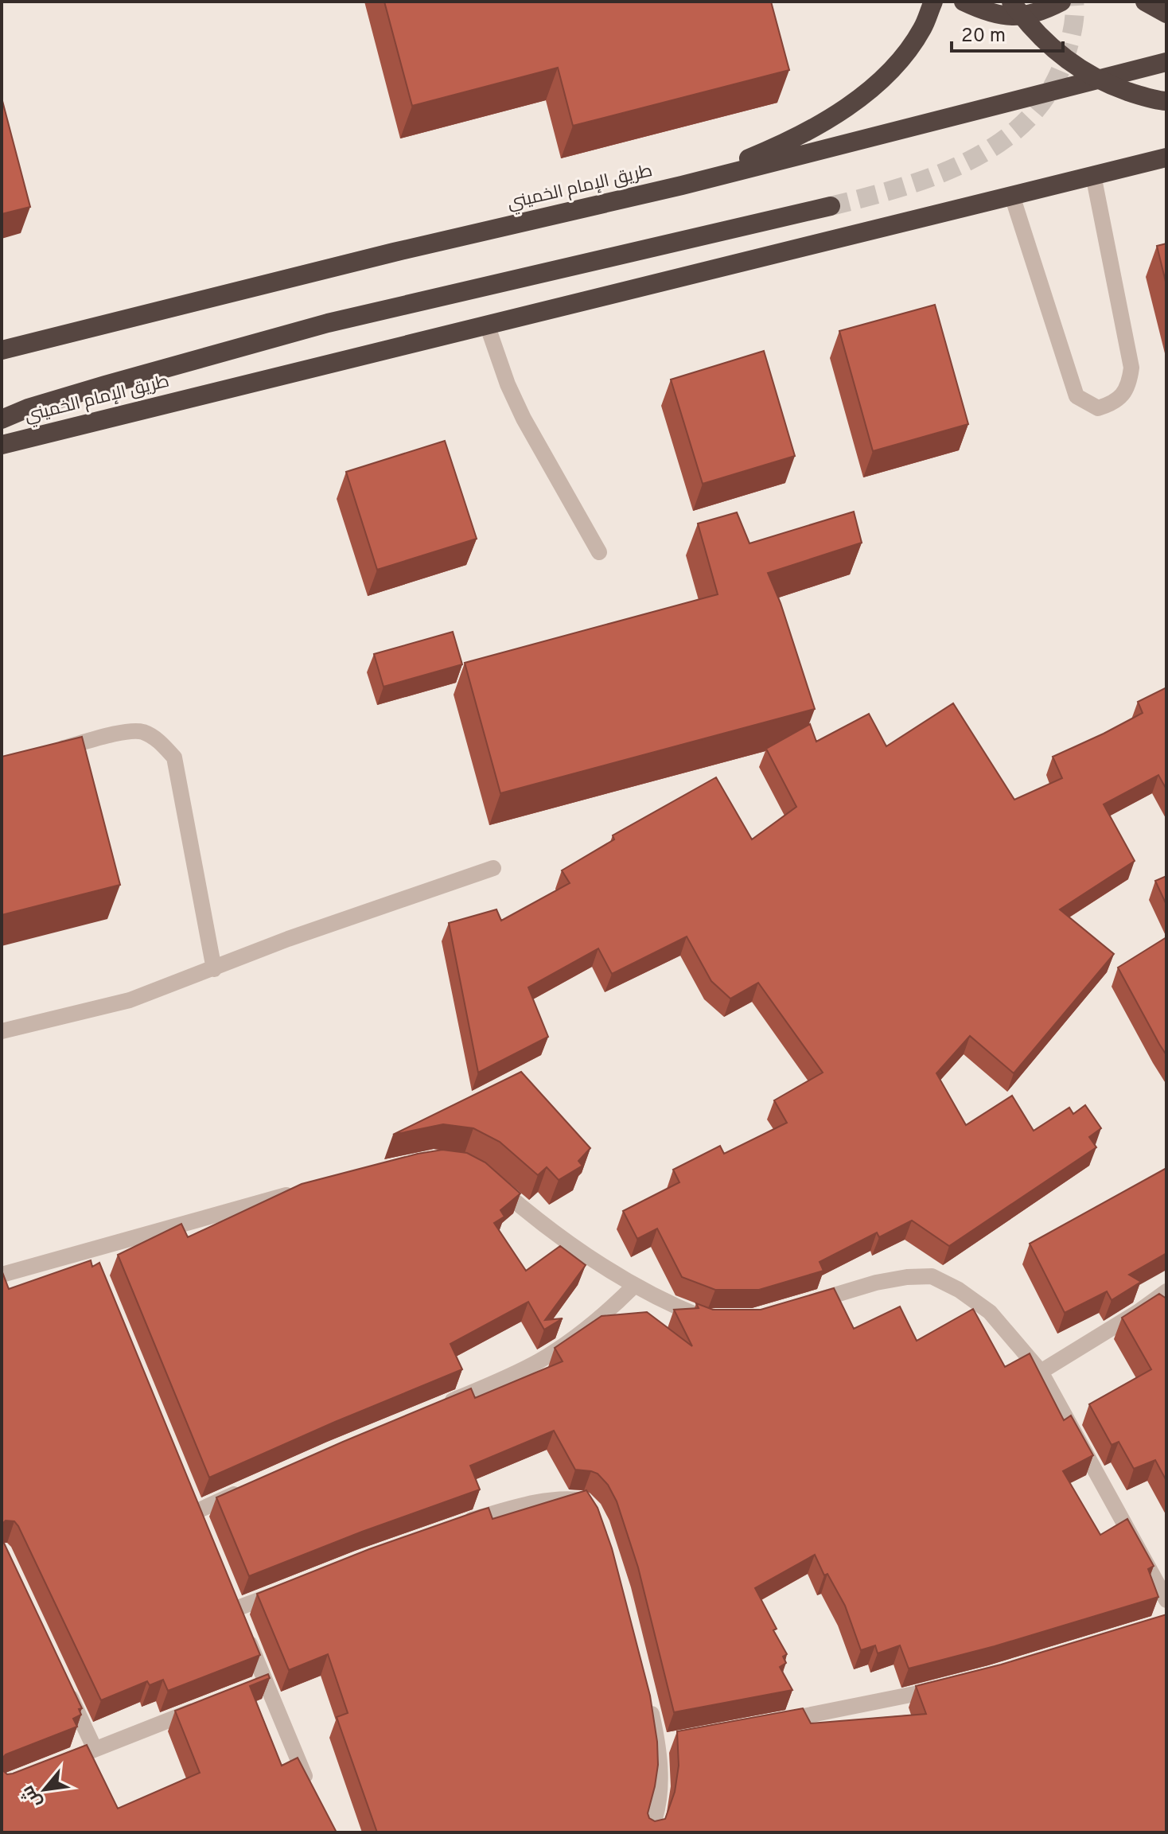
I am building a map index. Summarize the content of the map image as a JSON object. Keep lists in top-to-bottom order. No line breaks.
{"streets":{"highway":["طريق الإمام الخميني"]},"scale_bar":"20 m","north":"bottom left"}
